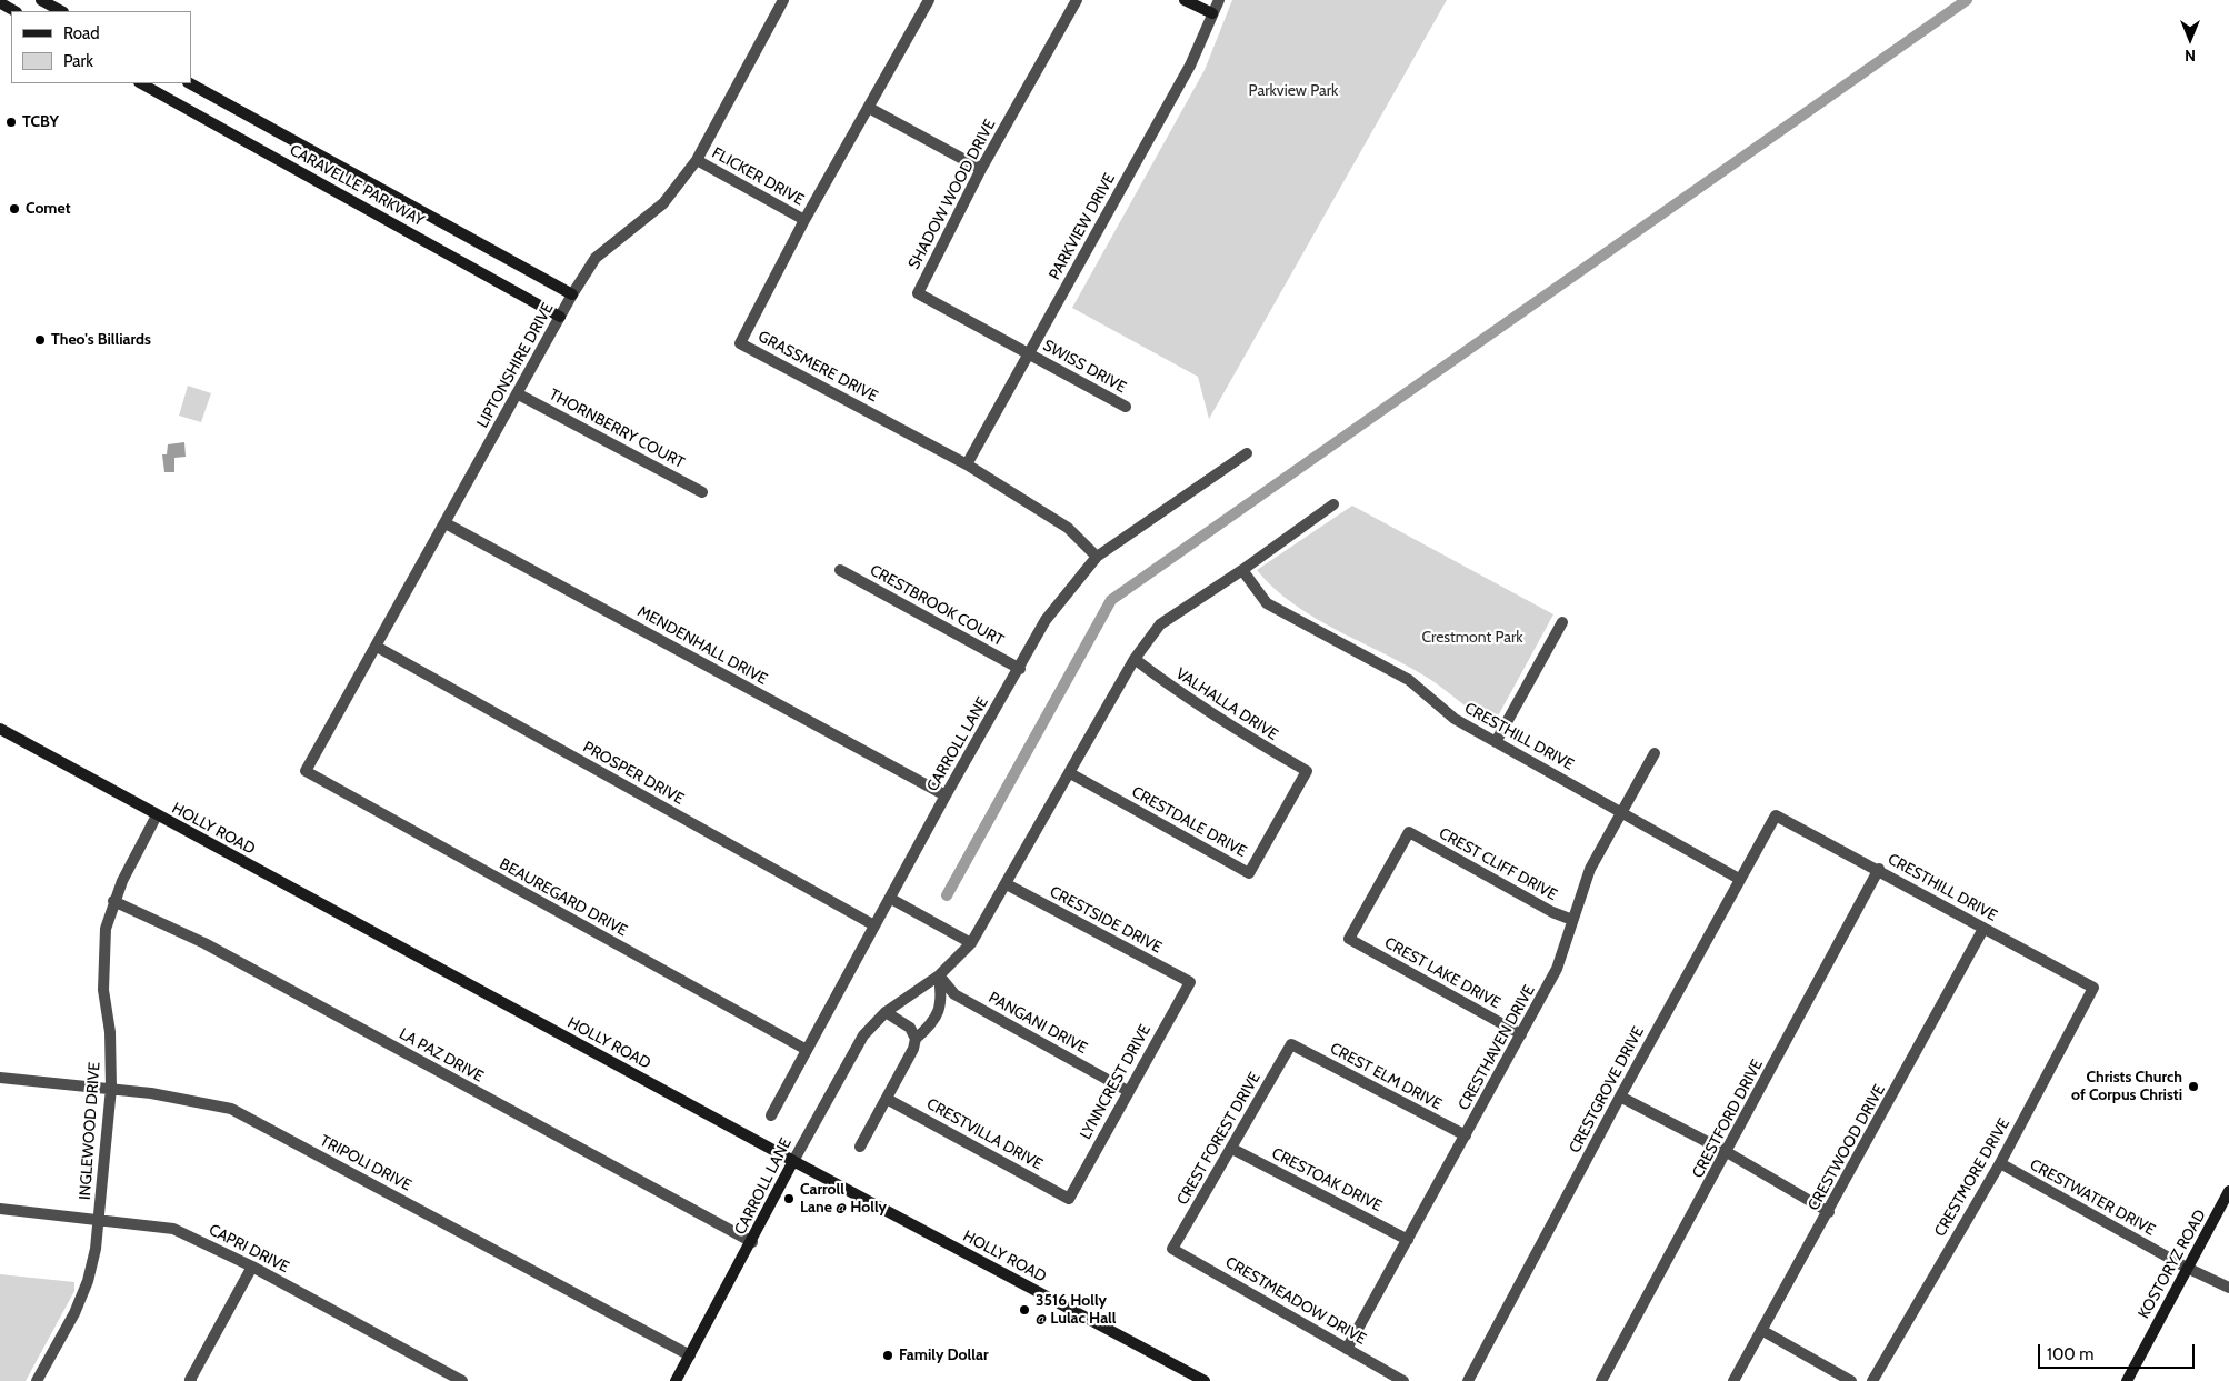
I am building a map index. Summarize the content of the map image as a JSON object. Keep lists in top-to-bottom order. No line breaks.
{"streets":{"main road":["CARAVELLE PARKWAY","CARROLL LANE","HOLLY ROAD","KOSTORYZ ROAD"],"street":["FLICKER DRIVE","SHADOW WOOD DRIVE","PARKVIEW DRIVE","LIPTONSHIRE DRIVE","GRASSMERE DRIVE","SWISS DRIVE","THORNBERRY COURT","CRESTBROOK COURT","MENDENHALL DRIVE","VALHALLA DRIVE","CRESTHILL DRIVE","PROSPER DRIVE","CRESTDALE DRIVE","CREST CLIFF DRIVE","BEAUREGARD DRIVE","CRESTSIDE DRIVE","CREST LAKE DRIVE","PANGANI DRIVE","CRESTHAVEN DRIVE","LA PAZ DRIVE","CREST ELM DRIVE","LYNNCREST DRIVE","CRESTGROVE DRIVE","CRESTFORD DRIVE","INGLEWOOD DRIVE","CRESTVILLA DRIVE","CREST FOREST DRIVE","CRESTWOOD DRIVE","TRIPOLI DRIVE","CRESTMORE DRIVE","CRESTOAK DRIVE","CRESTWATER DRIVE","CAPRI DRIVE","CRESTMEADOW DRIVE"]},"crossings":[["FLICKER DRIVE","LIPTONSHIRE DRIVE"],["FLICKER DRIVE","GRASSMERE DRIVE"],["CARAVELLE PARKWAY","LIPTONSHIRE DRIVE"],["SHADOW WOOD DRIVE","PARKVIEW DRIVE"],["SHADOW WOOD DRIVE","SWISS DRIVE"],["PARKVIEW DRIVE","GRASSMERE DRIVE"],["PARKVIEW DRIVE","SWISS DRIVE"],["LIPTONSHIRE DRIVE","THORNBERRY COURT"],["LIPTONSHIRE DRIVE","MENDENHALL DRIVE"],["LIPTONSHIRE DRIVE","PROSPER DRIVE"],["LIPTONSHIRE DRIVE","BEAUREGARD DRIVE"],["GRASSMERE DRIVE","CARROLL LANE"],["CRESTBROOK COURT","CARROLL LANE"],["MENDENHALL DRIVE","CARROLL LANE"],["VALHALLA DRIVE","CARROLL LANE"],["VALHALLA DRIVE","CRESTDALE DRIVE"],["CRESTHILL DRIVE","CARROLL LANE"],["CRESTHILL DRIVE","CRESTHAVEN DRIVE"],["CRESTHILL DRIVE","CRESTGROVE DRIVE"],["CRESTHILL DRIVE","CRESTFORD DRIVE"],["CRESTHILL DRIVE","CRESTWOOD DRIVE"],["CRESTHILL DRIVE","CRESTMORE DRIVE"],["CARROLL LANE","PROSPER DRIVE"],["CARROLL LANE","CRESTDALE DRIVE"],["CARROLL LANE","HOLLY ROAD"],["CARROLL LANE","BEAUREGARD DRIVE"],["CARROLL LANE","CRESTSIDE DRIVE"],["CARROLL LANE","PANGANI DRIVE"],["CARROLL LANE","LA PAZ DRIVE"],["CARROLL LANE","TRIPOLI DRIVE"],["HOLLY ROAD","INGLEWOOD DRIVE"],["CREST CLIFF DRIVE","CREST LAKE DRIVE"],["CREST CLIFF DRIVE","CRESTHAVEN DRIVE"],["CRESTSIDE DRIVE","LYNNCREST DRIVE"],["CREST LAKE DRIVE","CRESTHAVEN DRIVE"],["PANGANI DRIVE","LYNNCREST DRIVE"],["CRESTHAVEN DRIVE","CREST ELM DRIVE"],["CRESTHAVEN DRIVE","CRESTOAK DRIVE"],["CRESTHAVEN DRIVE","CRESTMEADOW DRIVE"],["LA PAZ DRIVE","INGLEWOOD DRIVE"],["CREST ELM DRIVE","CREST FOREST DRIVE"],["LYNNCREST DRIVE","CRESTVILLA DRIVE"],["INGLEWOOD DRIVE","TRIPOLI DRIVE"],["INGLEWOOD DRIVE","CAPRI DRIVE"],["CREST FOREST DRIVE","CRESTOAK DRIVE"],["CREST FOREST DRIVE","CRESTMEADOW DRIVE"],["CRESTMORE DRIVE","CRESTWATER DRIVE"],["CRESTWATER DRIVE","KOSTORYZ ROAD"]],"parks":["Parkview Park","Crestmont Park"],"places":["TCBY","Comet","Theo's Billiards","Christs Church of Corpus Christi","Carroll Lane @ Holly","3516 Holly @ Lulac Hall","Family Dollar"],"legend":["Road","Park"],"scale_bar":"100 m","north":"bottom"}
